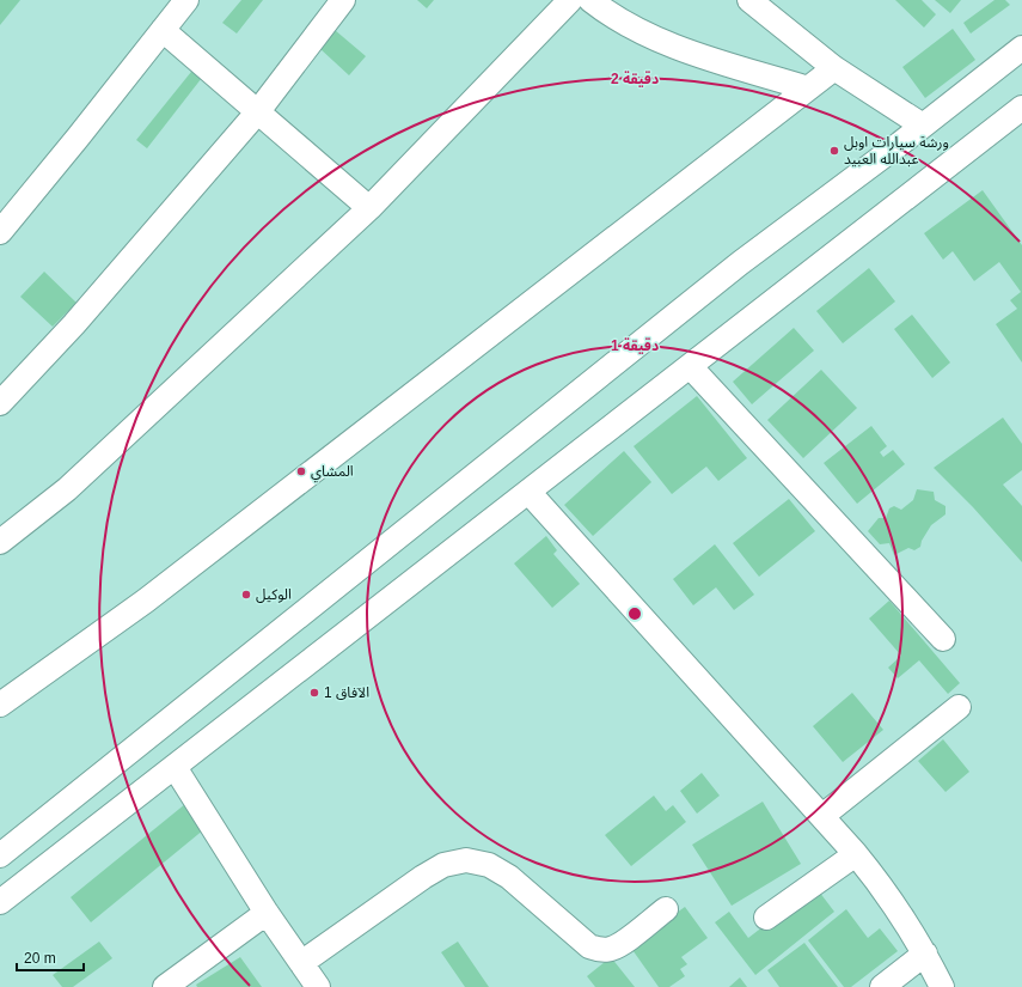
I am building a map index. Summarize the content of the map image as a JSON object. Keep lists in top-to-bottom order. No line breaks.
{"places":["ورشة سيارات اوبل عبدالله العبيد","المشاي","الوكيل","الآفاق 1"],"scale_bar":"20 m","rings":["2 دقيقة","1 دقيقة"]}
